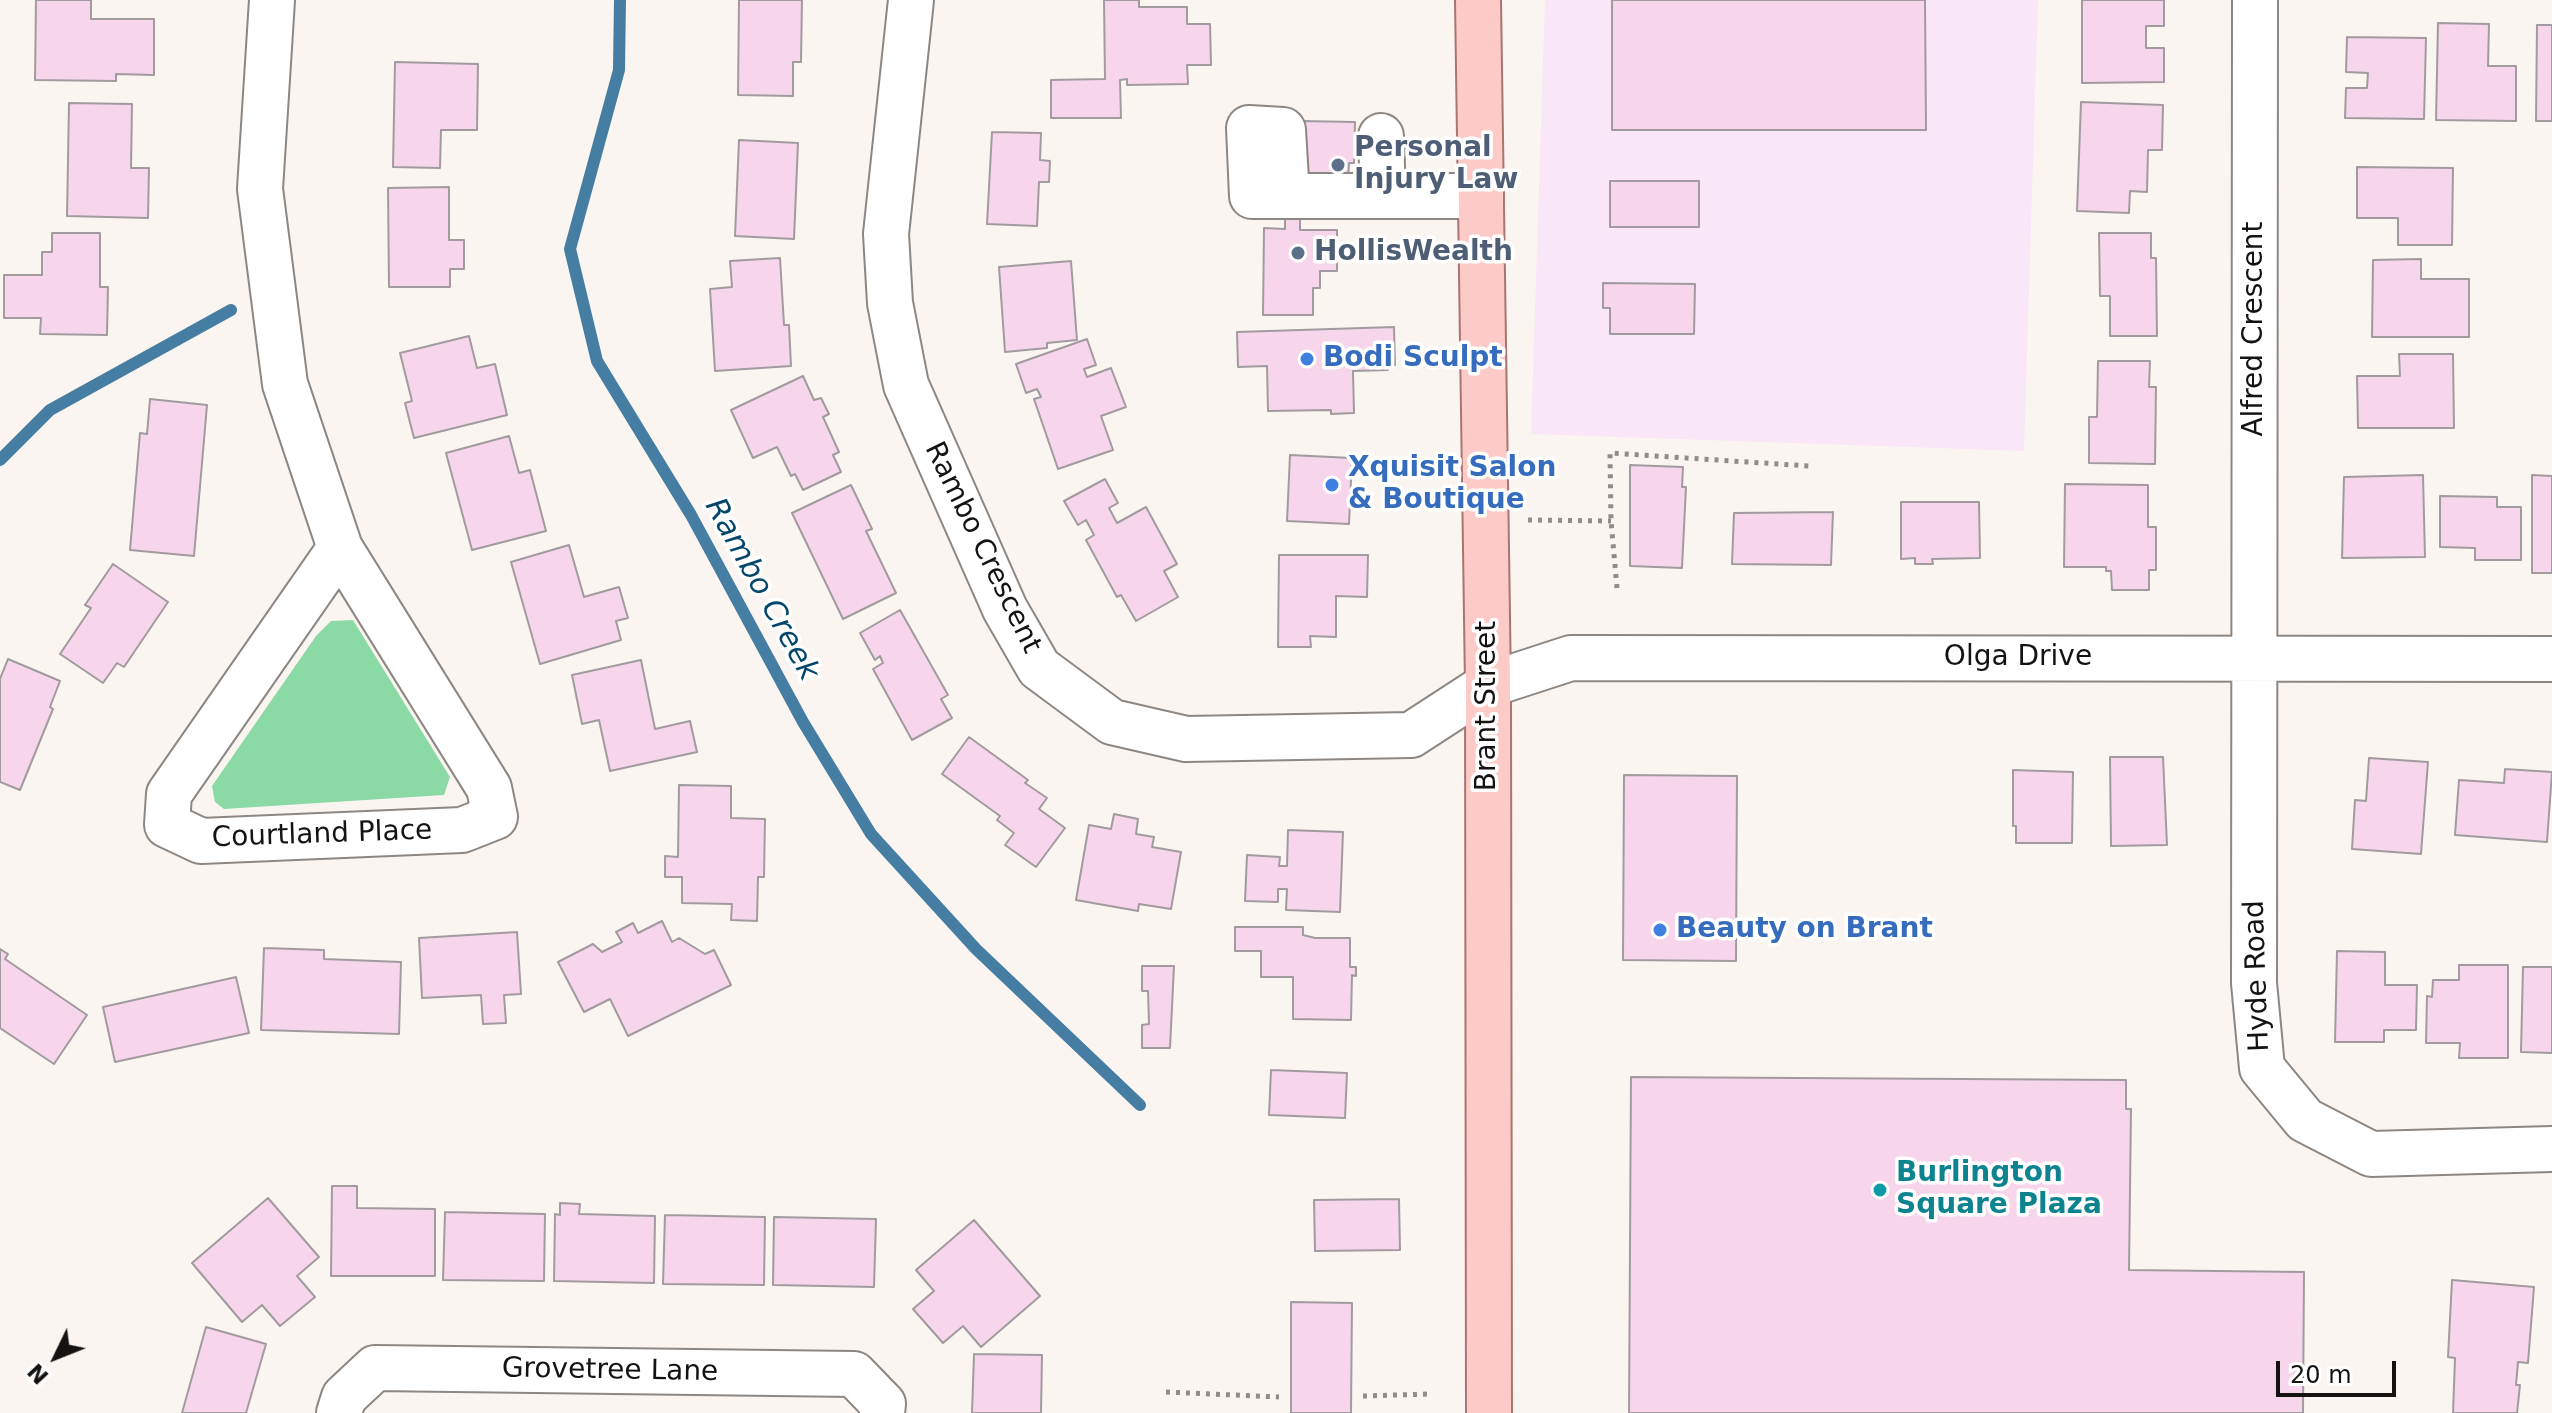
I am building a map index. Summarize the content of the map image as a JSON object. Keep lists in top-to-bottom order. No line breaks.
{"streets":{"main road":["Brant Street"],"street":["Alfred Crescent","Rambo Crescent","Olga Drive","Courtland Place","Hyde Road","Grovetree Lane"]},"crossings":[["Alfred Crescent","Olga Drive"],["Alfred Crescent","Hyde Road"],["Rambo Crescent","Olga Drive"],["Rambo Crescent","Brant Street"],["Olga Drive","Brant Street"],["Olga Drive","Hyde Road"]],"water":["Rambo Creek"],"places":["Personal Injury Law","HollisWealth","Bodi Sculpt","Xquisit Salon & Boutique","Beauty on Brant","Burlington Square Plaza"],"scale_bar":"20 m","north":"bottom left"}
